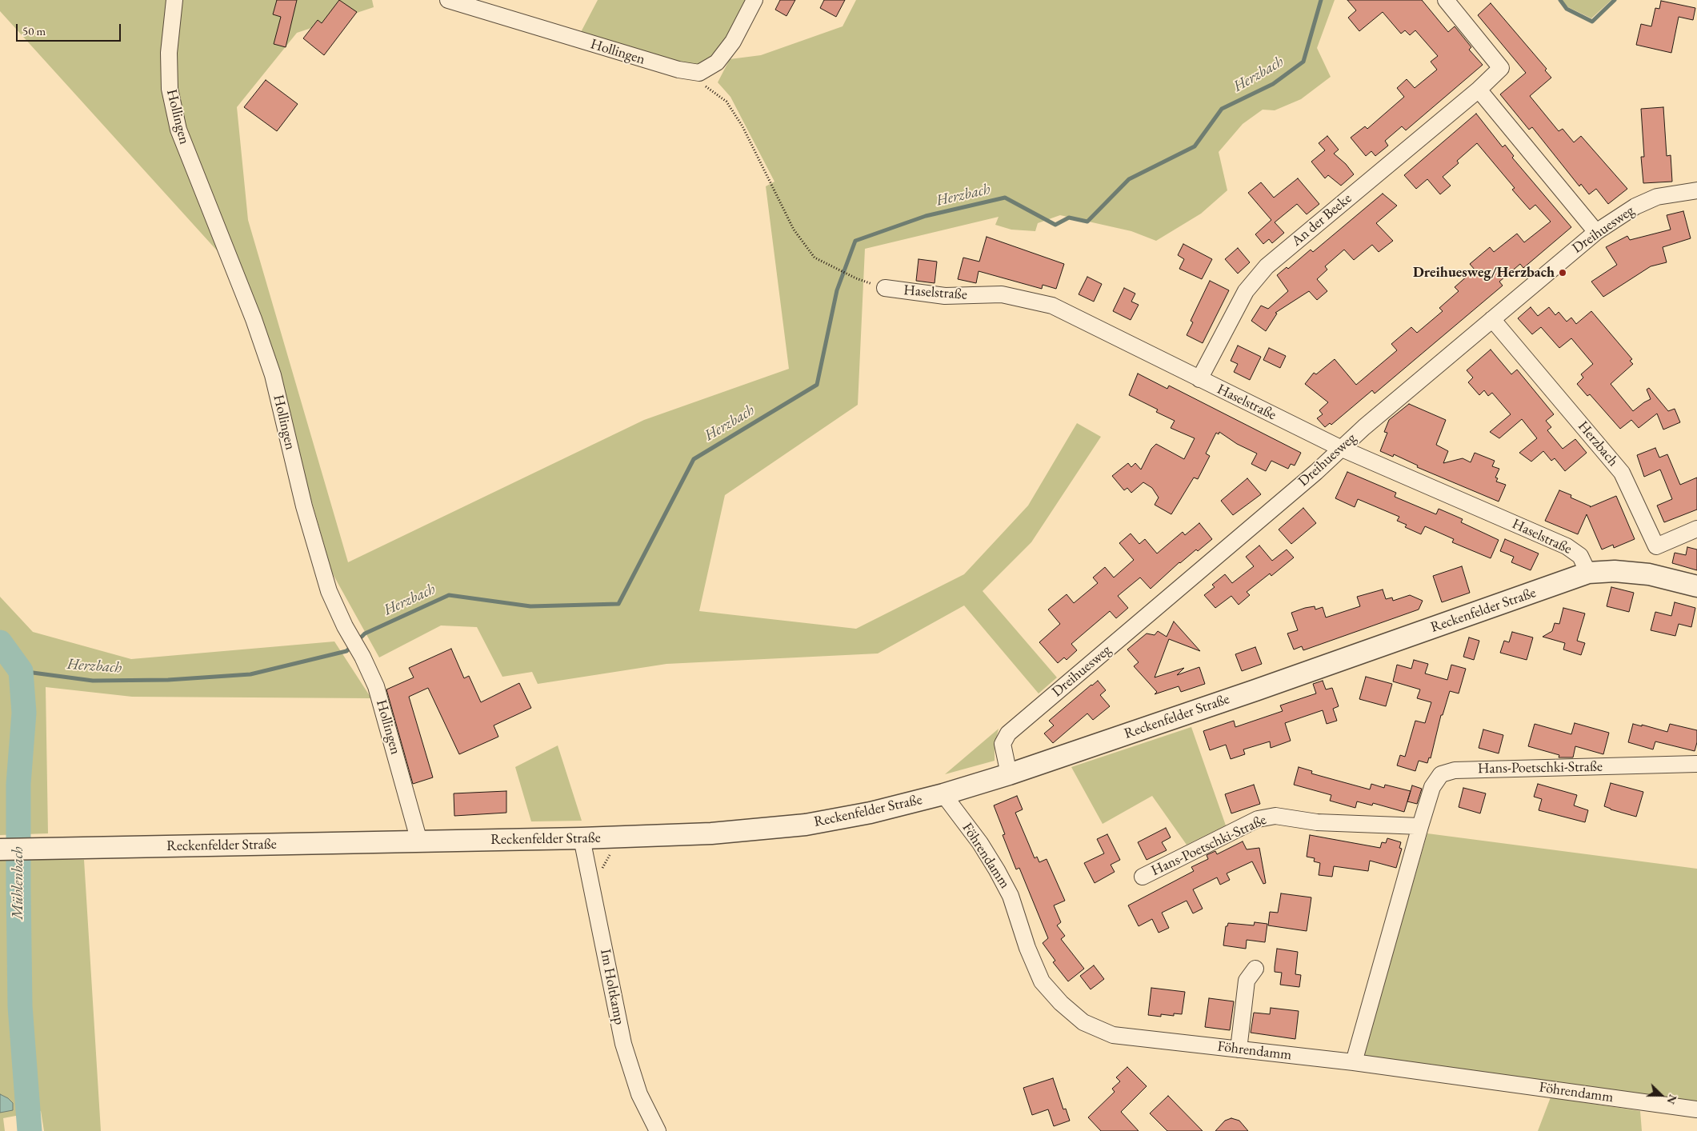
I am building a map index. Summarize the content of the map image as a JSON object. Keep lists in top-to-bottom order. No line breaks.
{"streets":{"street":["Hollingen","An der Beeke","Dreihuesweg","Haselstraße","Herzbach","Reckenfelder Straße","Hans-Poetschki-Straße","Föhrendamm","Im Holtkamp"]},"crossings":[["Hollingen","Reckenfelder Straße"],["An der Beeke","Haselstraße"],["Dreihuesweg","Haselstraße"],["Dreihuesweg","Herzbach"],["Dreihuesweg","Reckenfelder Straße"],["Haselstraße","Reckenfelder Straße"],["Reckenfelder Straße","Föhrendamm"],["Reckenfelder Straße","Im Holtkamp"],["Hans-Poetschki-Straße","Föhrendamm"]],"water":["Herzbach","Mühlenbach"],"places":["Dreihuesweg/Herzbach"],"scale_bar":"50 m","north":"right"}
